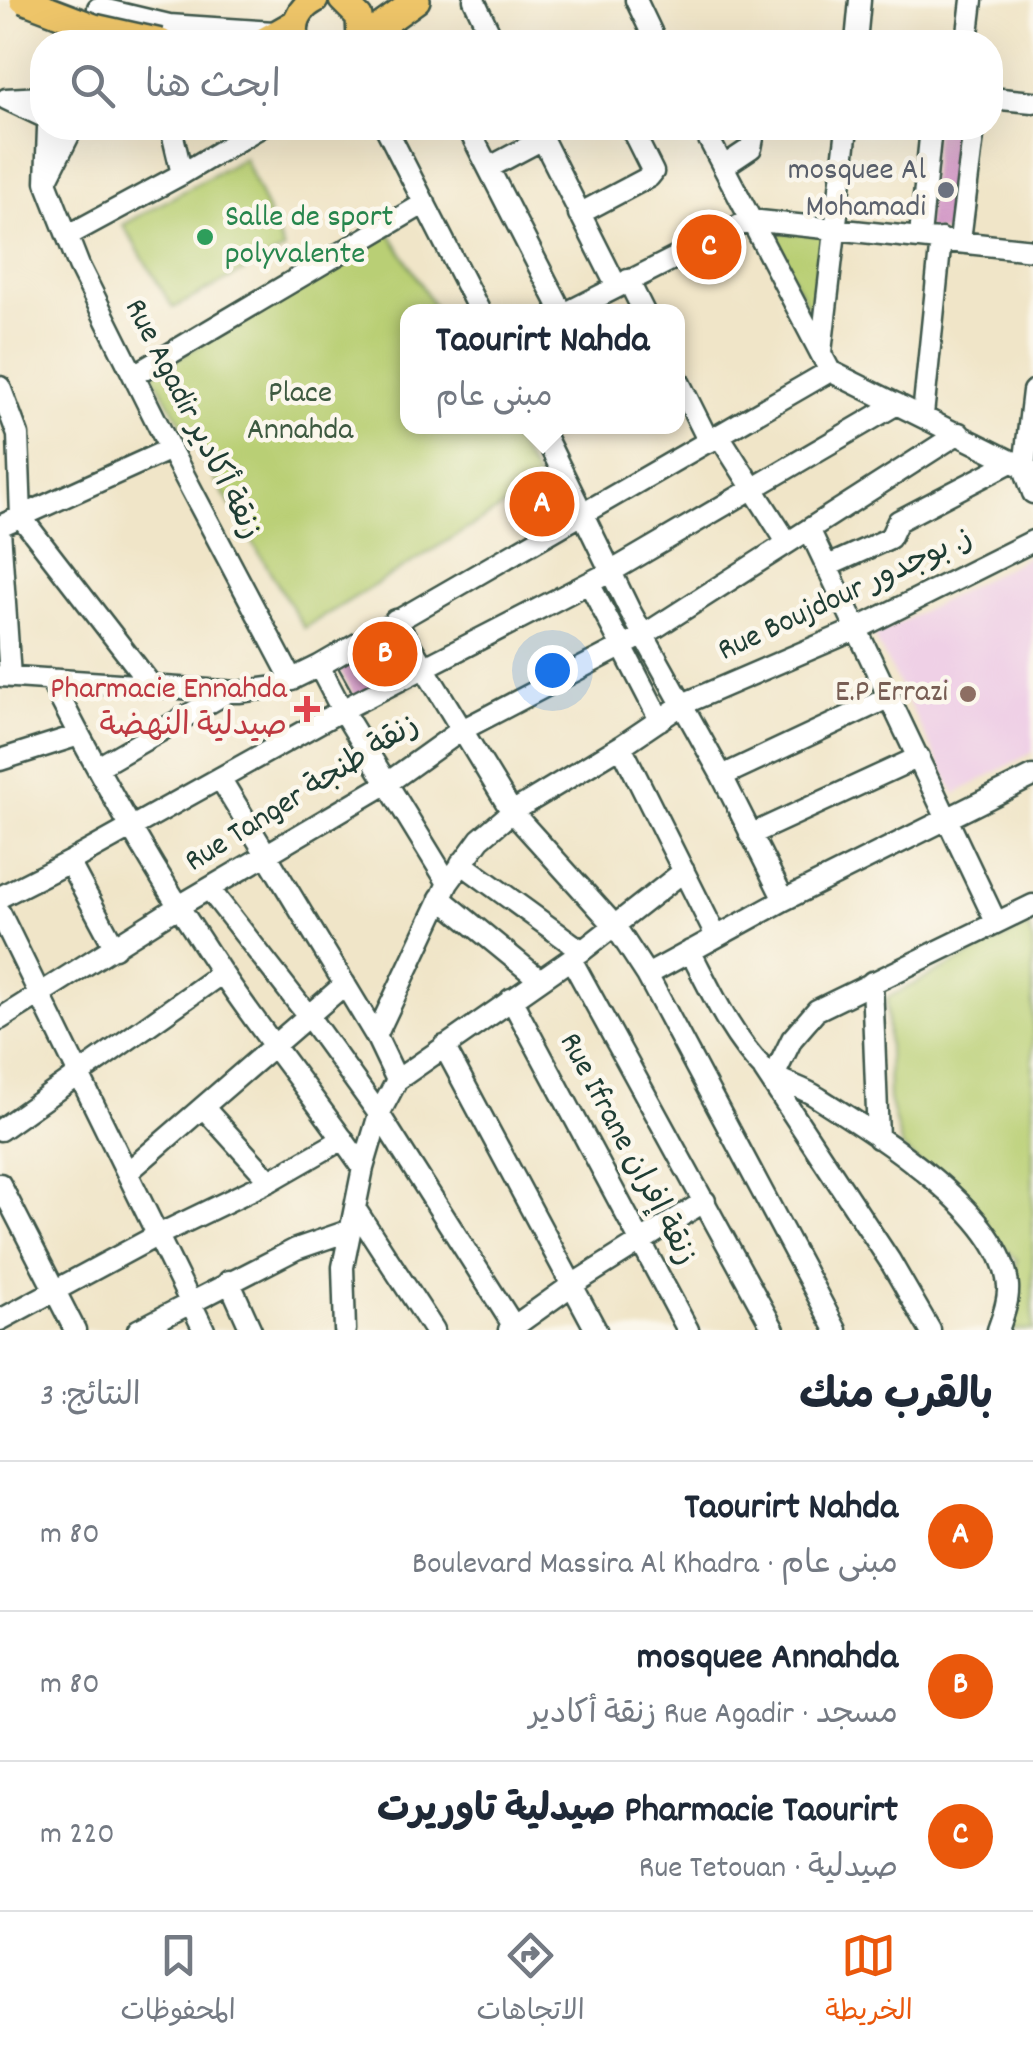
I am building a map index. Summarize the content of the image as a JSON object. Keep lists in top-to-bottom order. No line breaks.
{"streets":{"street":["Rue Agadir زنقة أكادير","Rue Boujdour ز. بوجدور","Rue Tanger زنقة طنجة","Rue Ifrane زنقة إفران"]},"parks":["Place Annahda"],"places":{"other":["mosquee Al Mohamadi","Salle de sport polyvalente","E.P Errazi"],"health":["Pharmacie Ennahda صيدلية النهضة"]},"page":{"search":"ابحث هنا","pins":["C","A","B"],"popup":["Taourirt Nahda","مبنى عام"],"heading":["بالقرب منك","النتائج: 3"],"list":[{"mark":"A","name":"Taourirt Nahda","note":"مبنى عام · Boulevard Massira Al Khadra","value":"80 m"},{"mark":"B","name":"mosquee Annahda","note":"مسجد · Rue Agadir زنقة أكادير","value":"80 m"},{"mark":"C","name":"Pharmacie Taourirt صيدلية تاوريرت","note":"صيدلية · Rue Tetouan","value":"220 m"}],"nav":["الخريطة","الاتجاهات","المحفوظات"]}}
